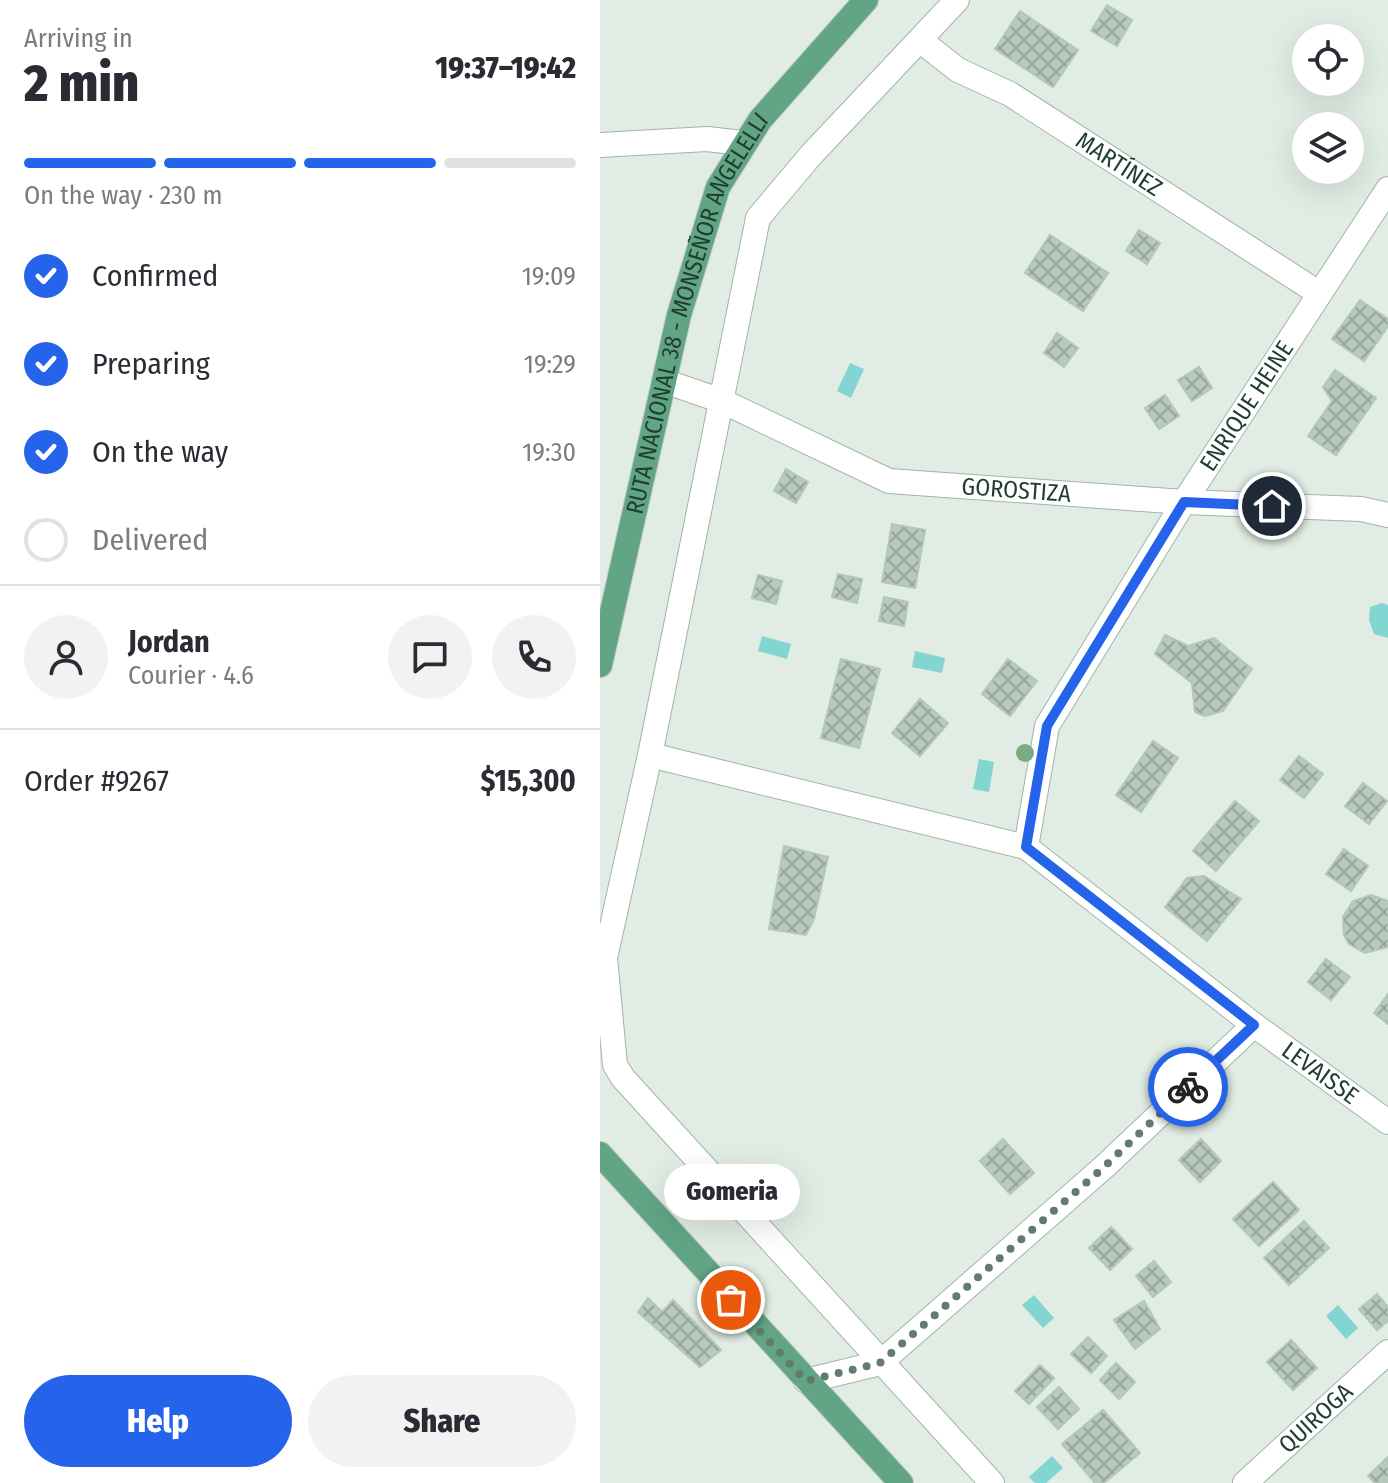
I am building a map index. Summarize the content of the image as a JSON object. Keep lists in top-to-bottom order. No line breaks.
{"streets":{"main road":["RUTA NACIONAL 38 - MONSEÑOR ANGELELLI"],"street":["MARTÍNEZ","ENRIQUE HEINE","GOROSTIZA","LEVAISSE","QUIROGA"]},"crossings":[["MARTÍNEZ","ENRIQUE HEINE"],["RUTA NACIONAL 38 - MONSEÑOR ANGELELLI","GOROSTIZA"],["ENRIQUE HEINE","GOROSTIZA"],["ENRIQUE HEINE","LEVAISSE"]],"places":["Gomeria"],"page":{"heading":["2 min","Arriving in","19:37–19:42"],"panel":["Jordan","Courier · 4.6","Order #9267","$15,300"],"bar":"On the way · 230 m","list":[["Confirmed","19:09"],["Preparing","19:29"],["On the way","19:30"],"Delivered"],"bubble":"Gomeria","buttons":["Help","Share"]}}
